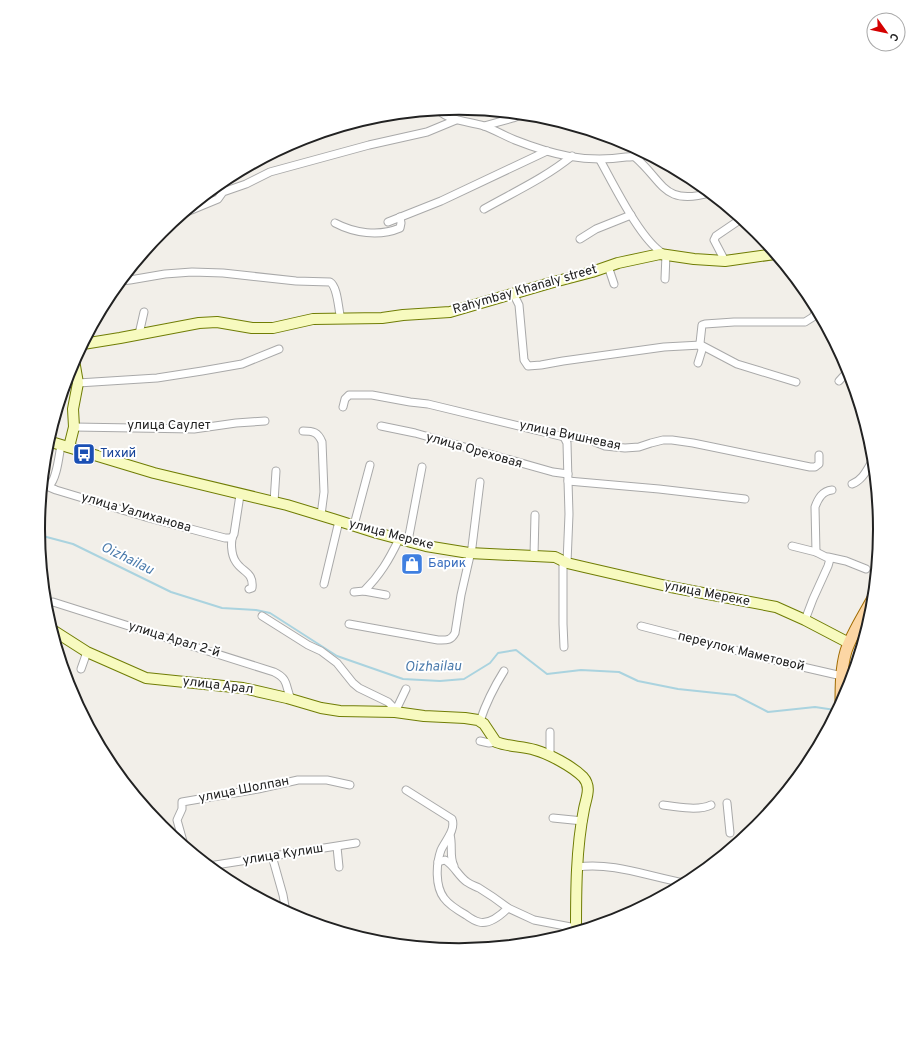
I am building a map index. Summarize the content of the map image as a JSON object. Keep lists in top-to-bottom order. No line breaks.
{"streets":{"street":["Rahymbay Khanaly street","улица Саулет","улица Вишневая","улица Ореховая","улица Уалиханова","улица Мереке","улица Арал 2-й","переулок Маметовой","улица Арал","улица Шолпан","улица Кулиш"]},"crossings":[["улица Арал 2-й","улица Арал"]],"water":["Oizhailau"],"places":{"bus stop":["Тихий"],"shop":["Барик"]},"north":"bottom right"}
